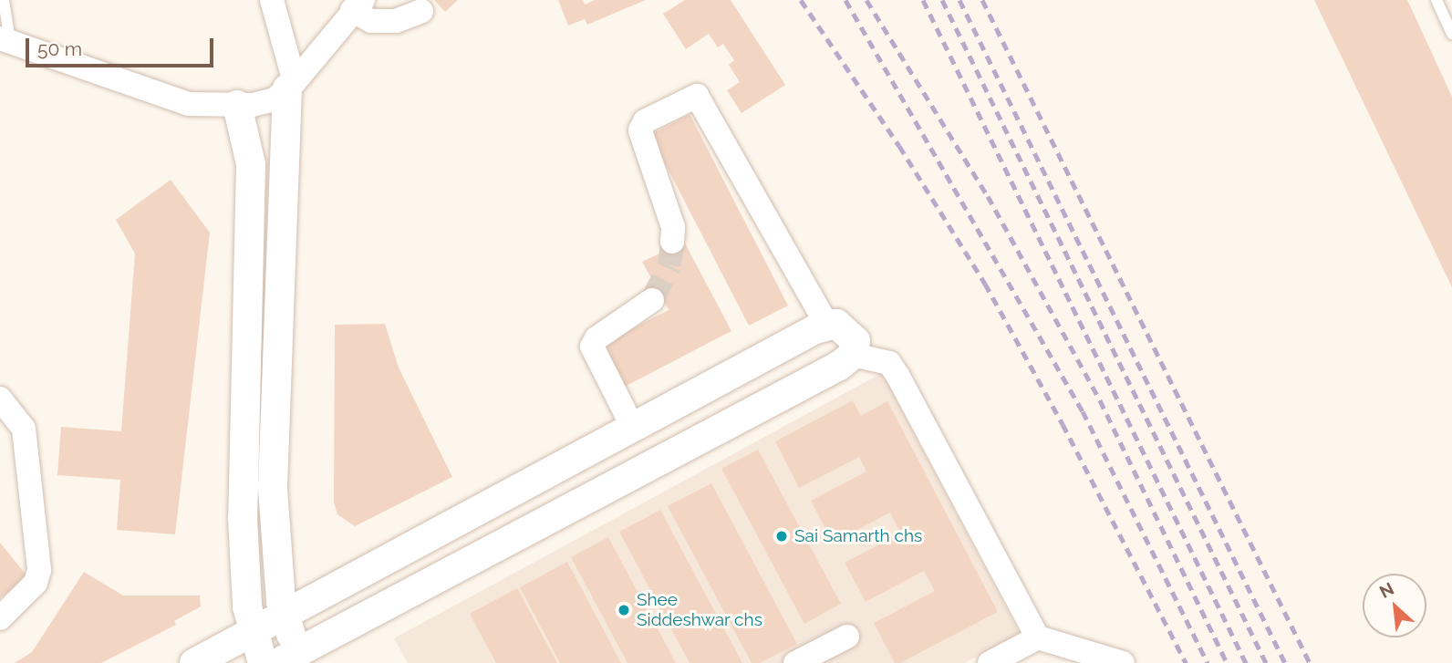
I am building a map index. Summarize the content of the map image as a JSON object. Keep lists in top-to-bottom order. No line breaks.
{"places":["Sai Samarth chs","Shee Siddeshwar chs"],"scale_bar":"50 m","north":"top left"}
